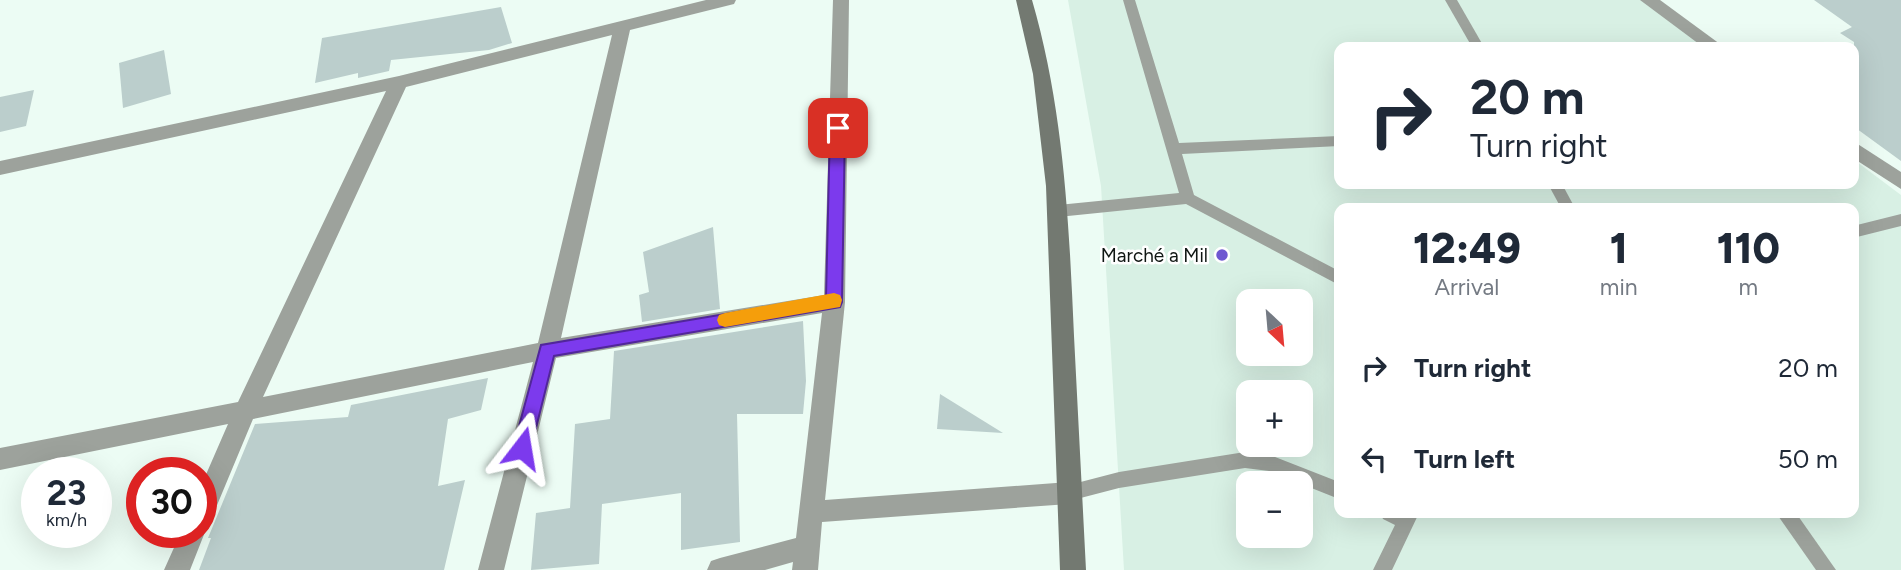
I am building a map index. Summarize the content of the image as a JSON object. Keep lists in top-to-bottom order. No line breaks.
{"places":["Marché a Mil"],"north":"bottom right","page":{"turn":["20 m","Turn right"],"eta":["12:49","Arrival","1","min","110","m"],"map_buttons":["+","−"],"list":[{"name":"Turn right","value":"20 m"},{"name":"Turn left","value":"50 m"}],"speed":"23 km/h","limit":"30"}}
